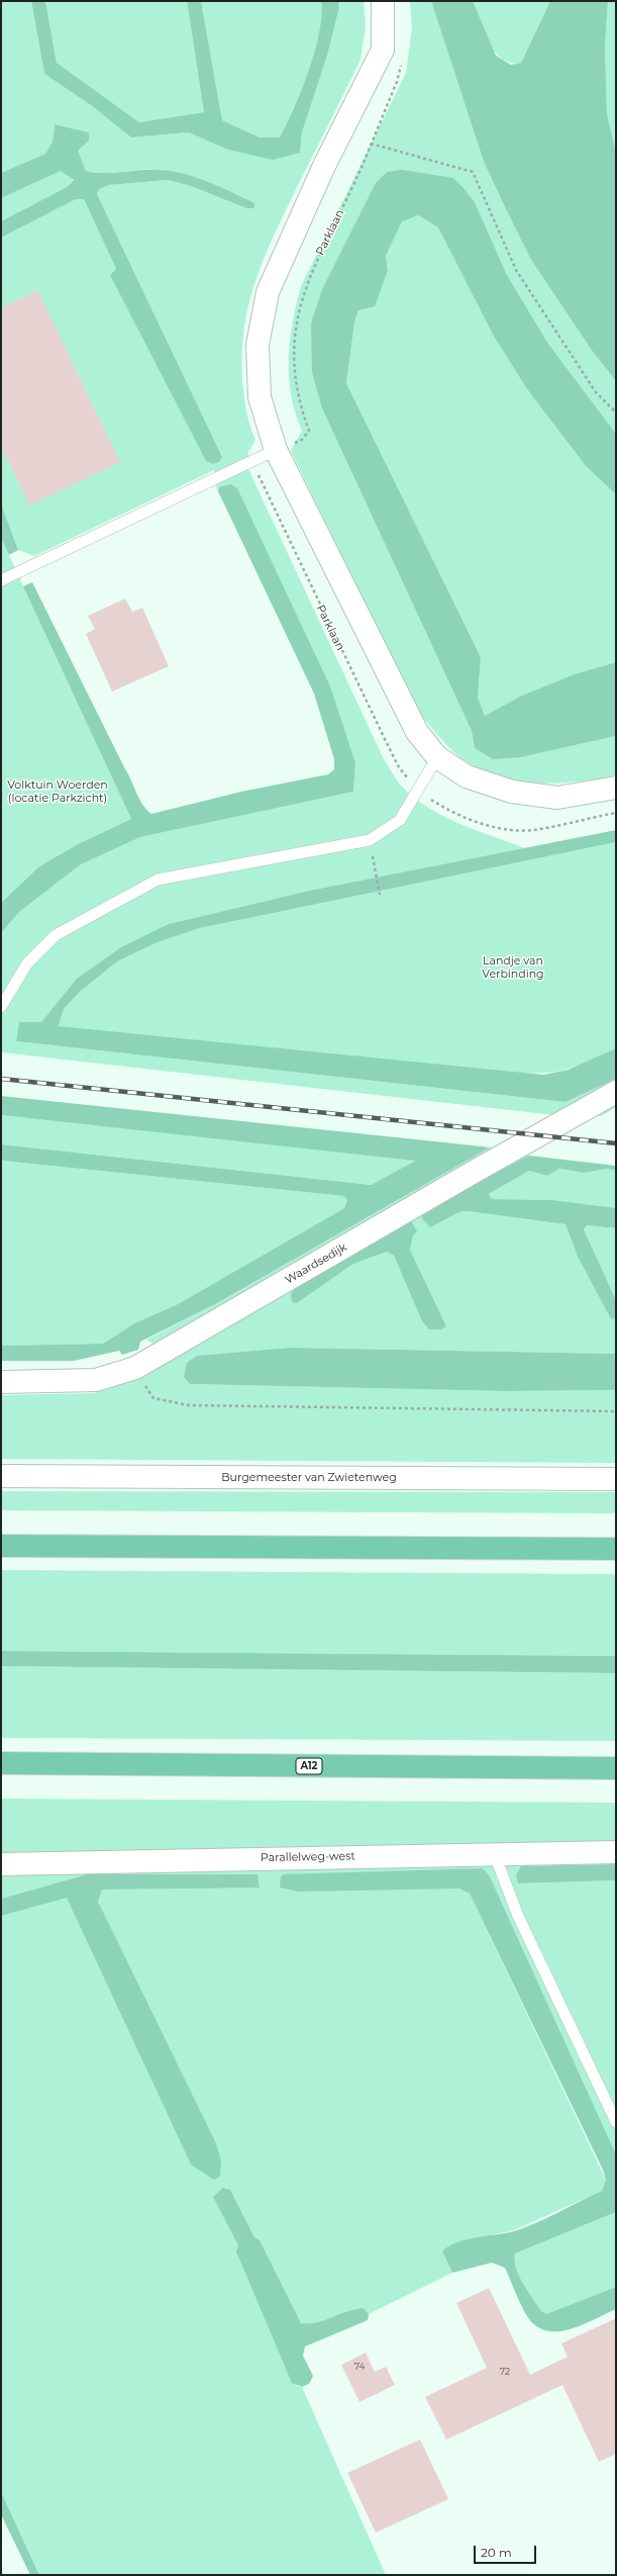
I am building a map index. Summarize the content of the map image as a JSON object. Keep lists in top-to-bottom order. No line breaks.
{"streets":{"highway":["A12"],"street":["Waardsedijk","Burgemeester van Zwietenweg","Parallelweg-west"],"path":["Parklaan"]},"parks":["Volktuin Woerden (locatie Parkzicht)","Landje van Verbinding"],"house_numbers":["74","72"],"scale_bar":"20 m"}
